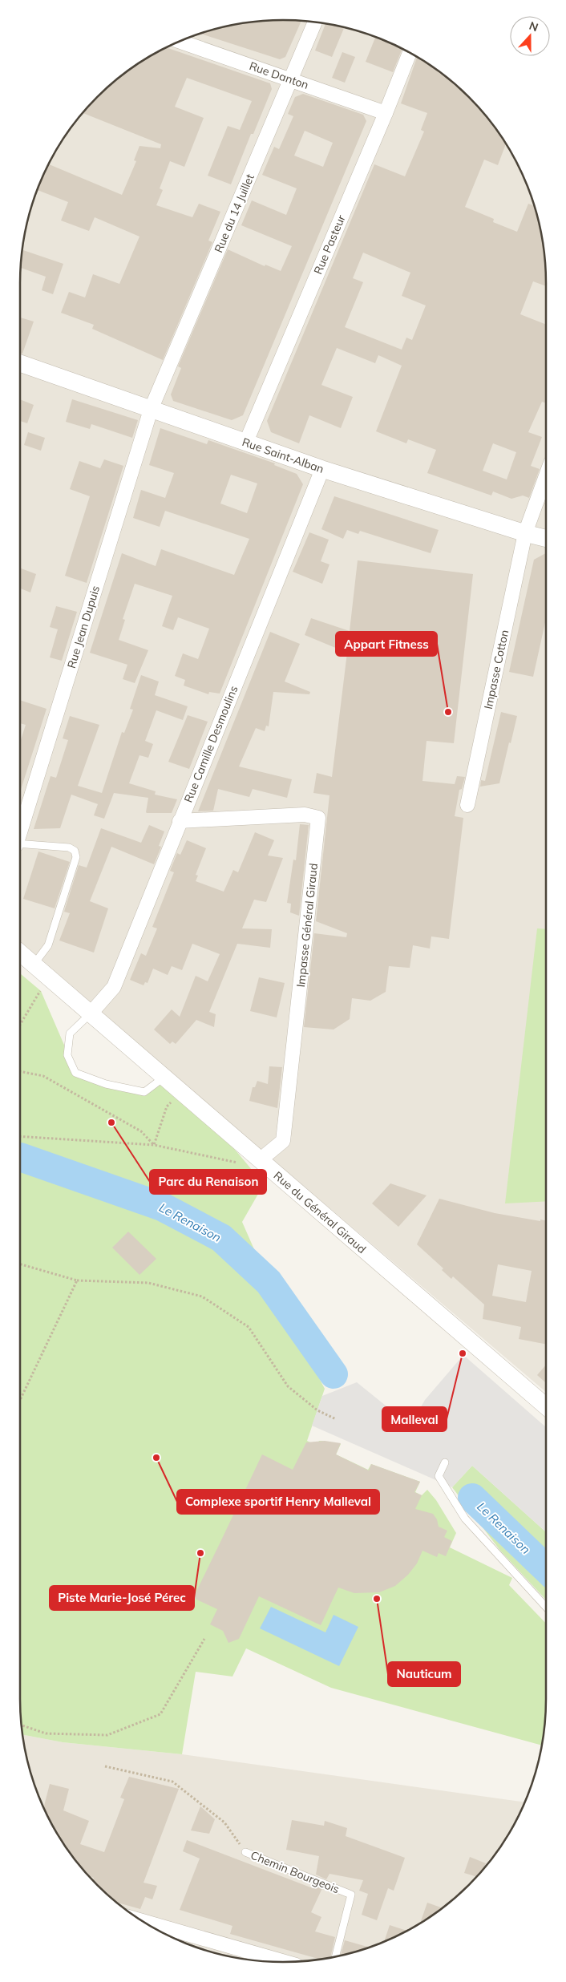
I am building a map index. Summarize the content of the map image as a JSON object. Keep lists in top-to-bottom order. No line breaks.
{"streets":{"street":["Rue Danton","Rue du 14 Juillet","Rue Pasteur","Rue Saint-Alban","Rue Jean Dupuis","Impasse Cotton","Rue Camille Desmoulins","Impasse Général Giraud","Rue du Général Giraud"],"lane":["Chemin Bourgeois"]},"crossings":[["Rue Danton","Rue du 14 Juillet"],["Rue Danton","Rue Pasteur"],["Rue du 14 Juillet","Rue Saint-Alban"],["Rue du 14 Juillet","Rue Jean Dupuis"],["Rue Pasteur","Rue Saint-Alban"],["Rue Saint-Alban","Rue Jean Dupuis"],["Rue Saint-Alban","Impasse Cotton"],["Rue Saint-Alban","Rue Camille Desmoulins"],["Rue Camille Desmoulins","Impasse Général Giraud"],["Rue Camille Desmoulins","Rue du Général Giraud"],["Impasse Général Giraud","Rue du Général Giraud"]],"water":["Le Renaison"],"places":["Appart Fitness","Parc du Renaison","Malleval","Complexe sportif Henry Malleval","Piste Marie-José Pérec","Nauticum"],"north":"top"}
